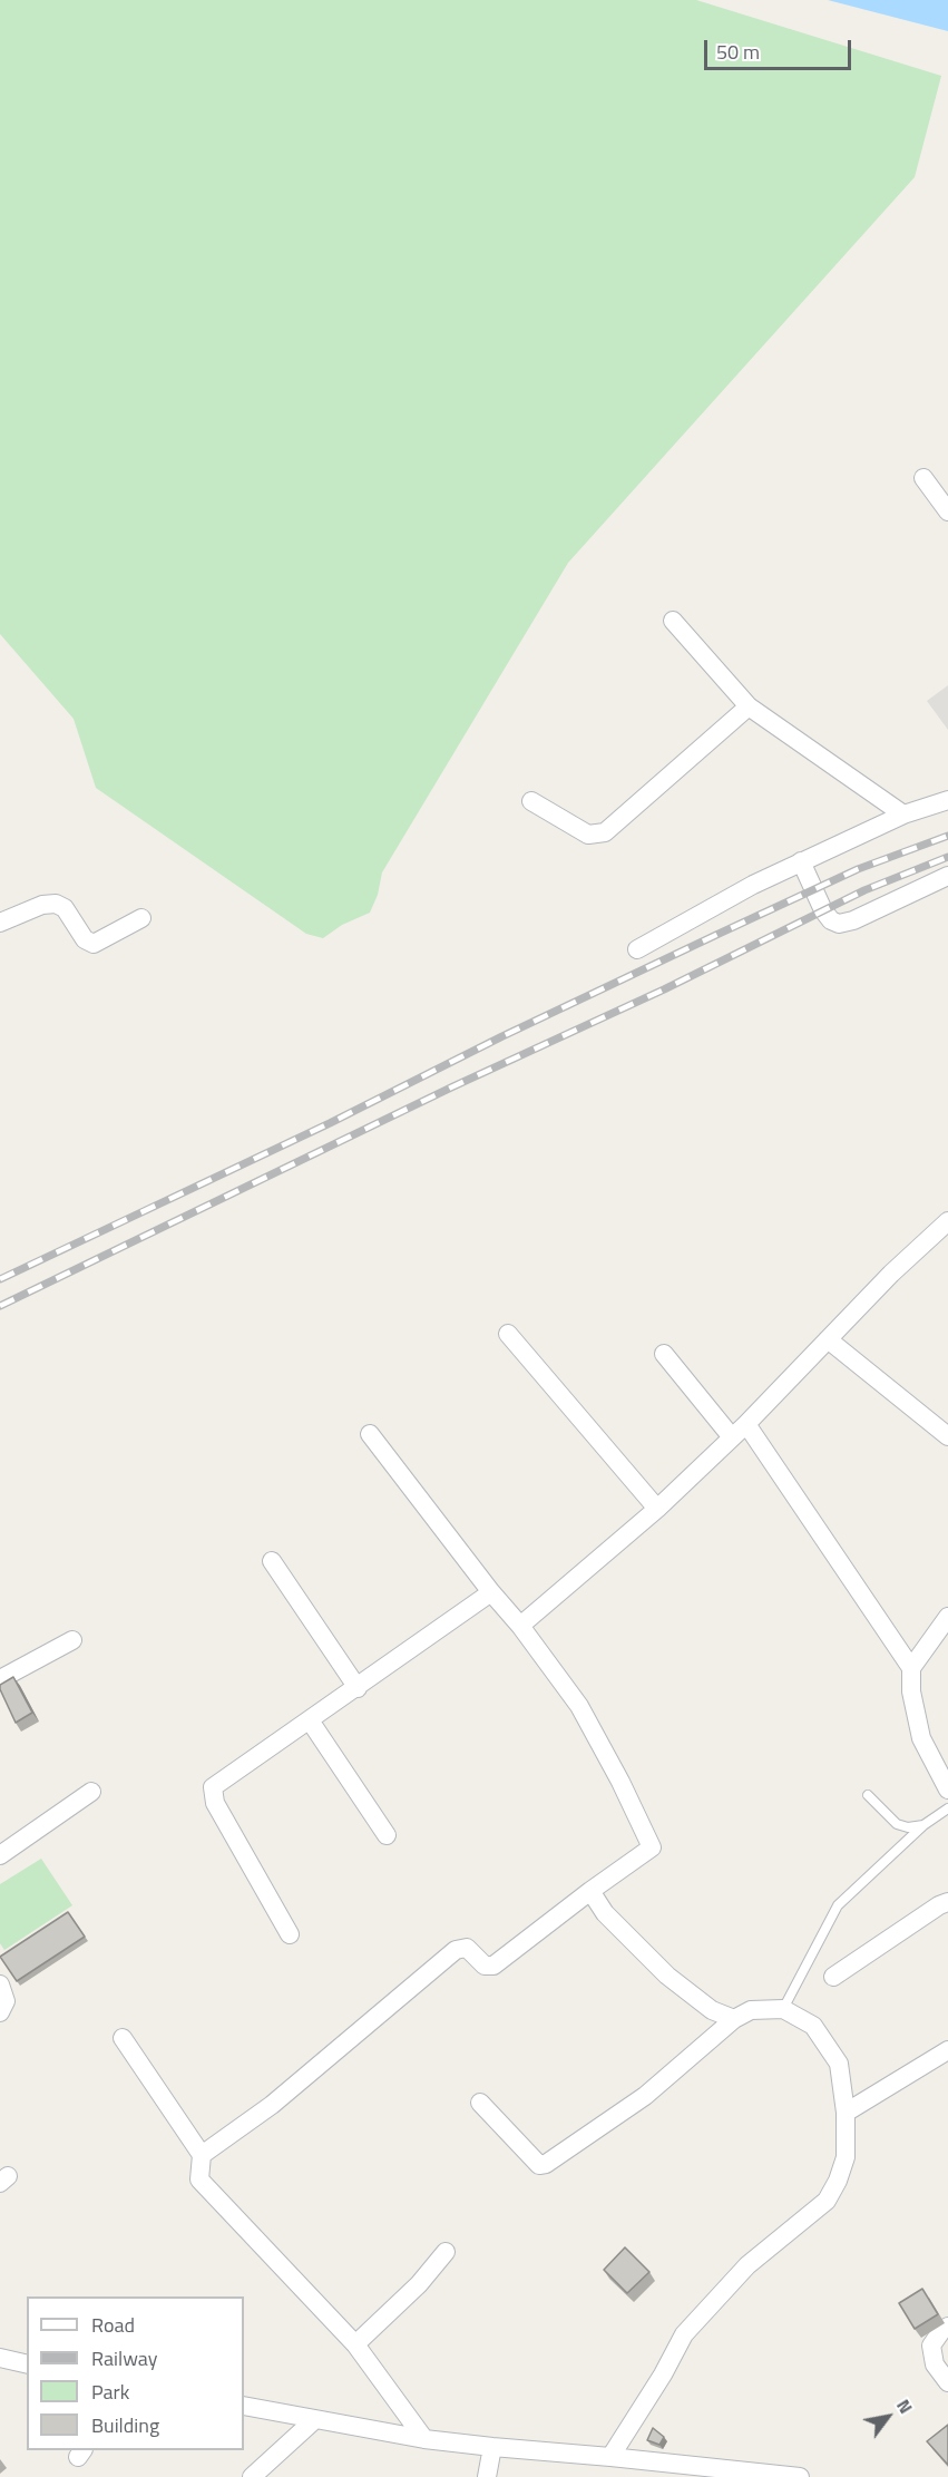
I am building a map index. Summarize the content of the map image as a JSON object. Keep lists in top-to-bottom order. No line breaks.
{"legend":["Road","Railway","Park","Building"],"scale_bar":"50 m","north":"top right"}
